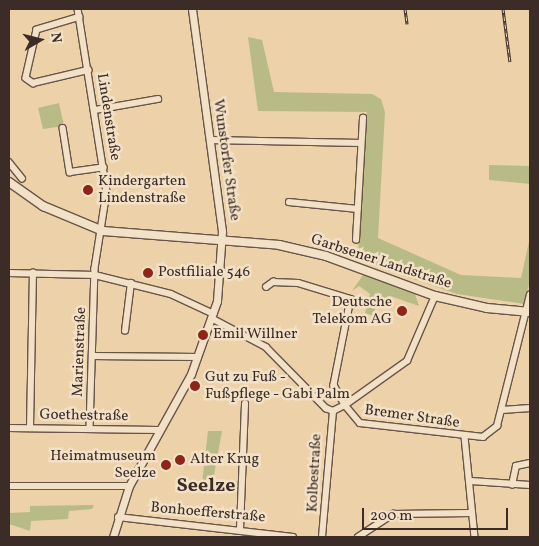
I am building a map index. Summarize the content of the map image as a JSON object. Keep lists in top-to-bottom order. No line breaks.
{"streets":{"main road":["Garbsener Landstraße"],"street":["Lindenstraße","Wunstorfer Straße","Marienstraße","Goethestraße","Bremer Straße","Kolbestraße","Bonhoefferstraße"]},"crossings":[["Lindenstraße","Garbsener Landstraße"],["Lindenstraße","Marienstraße"],["Wunstorfer Straße","Garbsener Landstraße"],["Wunstorfer Straße","Goethestraße"],["Wunstorfer Straße","Bonhoefferstraße"],["Garbsener Landstraße","Bremer Straße"],["Marienstraße","Goethestraße"],["Bremer Straße","Kolbestraße"]],"districts":["Seelze"],"places":["Kindergarten Lindenstraße","Postfiliale 546","Deutsche Telekom AG","Emil Willner","Gut zu Fuß - Fußpflege - Gabi Palm","Alter Krug","Heimatmuseum Seelze"],"scale_bar":"200 m","north":"right"}
